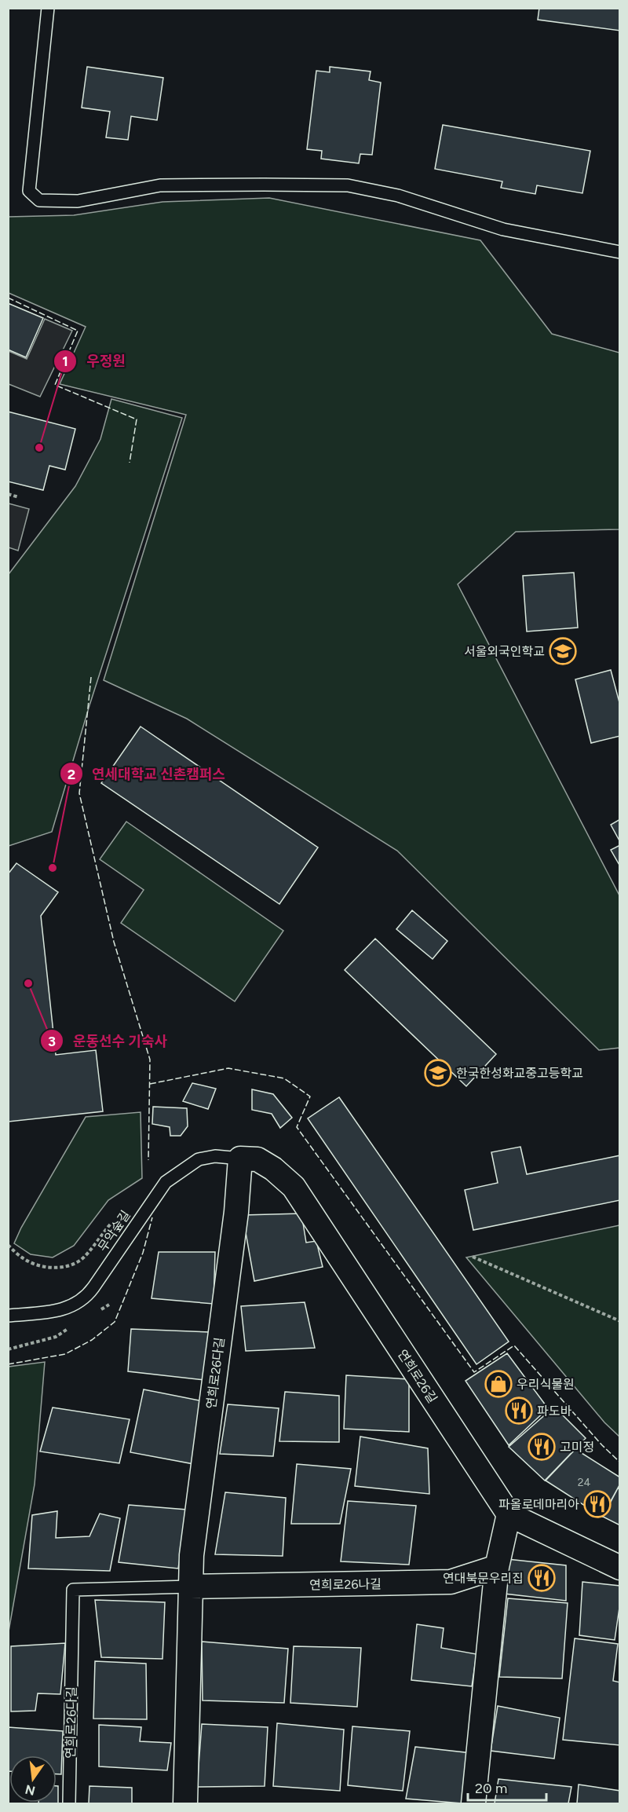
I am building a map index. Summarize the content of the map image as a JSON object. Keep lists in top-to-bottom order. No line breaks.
{"streets":{"street":["연희로26다길","연희로26길","연희로26나길"],"lane":["무악숲길"]},"crossings":[["무악숲길","연희로26다길"],["무악숲길","연희로26길"],["연희로26다길","연희로26길"],["연희로26다길","연희로26나길"]],"places":{"other":["우정원","연세대학교 신촌캠퍼스","운동선수 기숙사"],"school or university":["서울외국인학교","한국한성화교중고등학교"],"shop":["우리식물원"],"restaurant":["파도바","고미정","파올로데마리아","연대북문우리집"]},"house_numbers":["24"],"scale_bar":"20 m","north":"bottom"}
